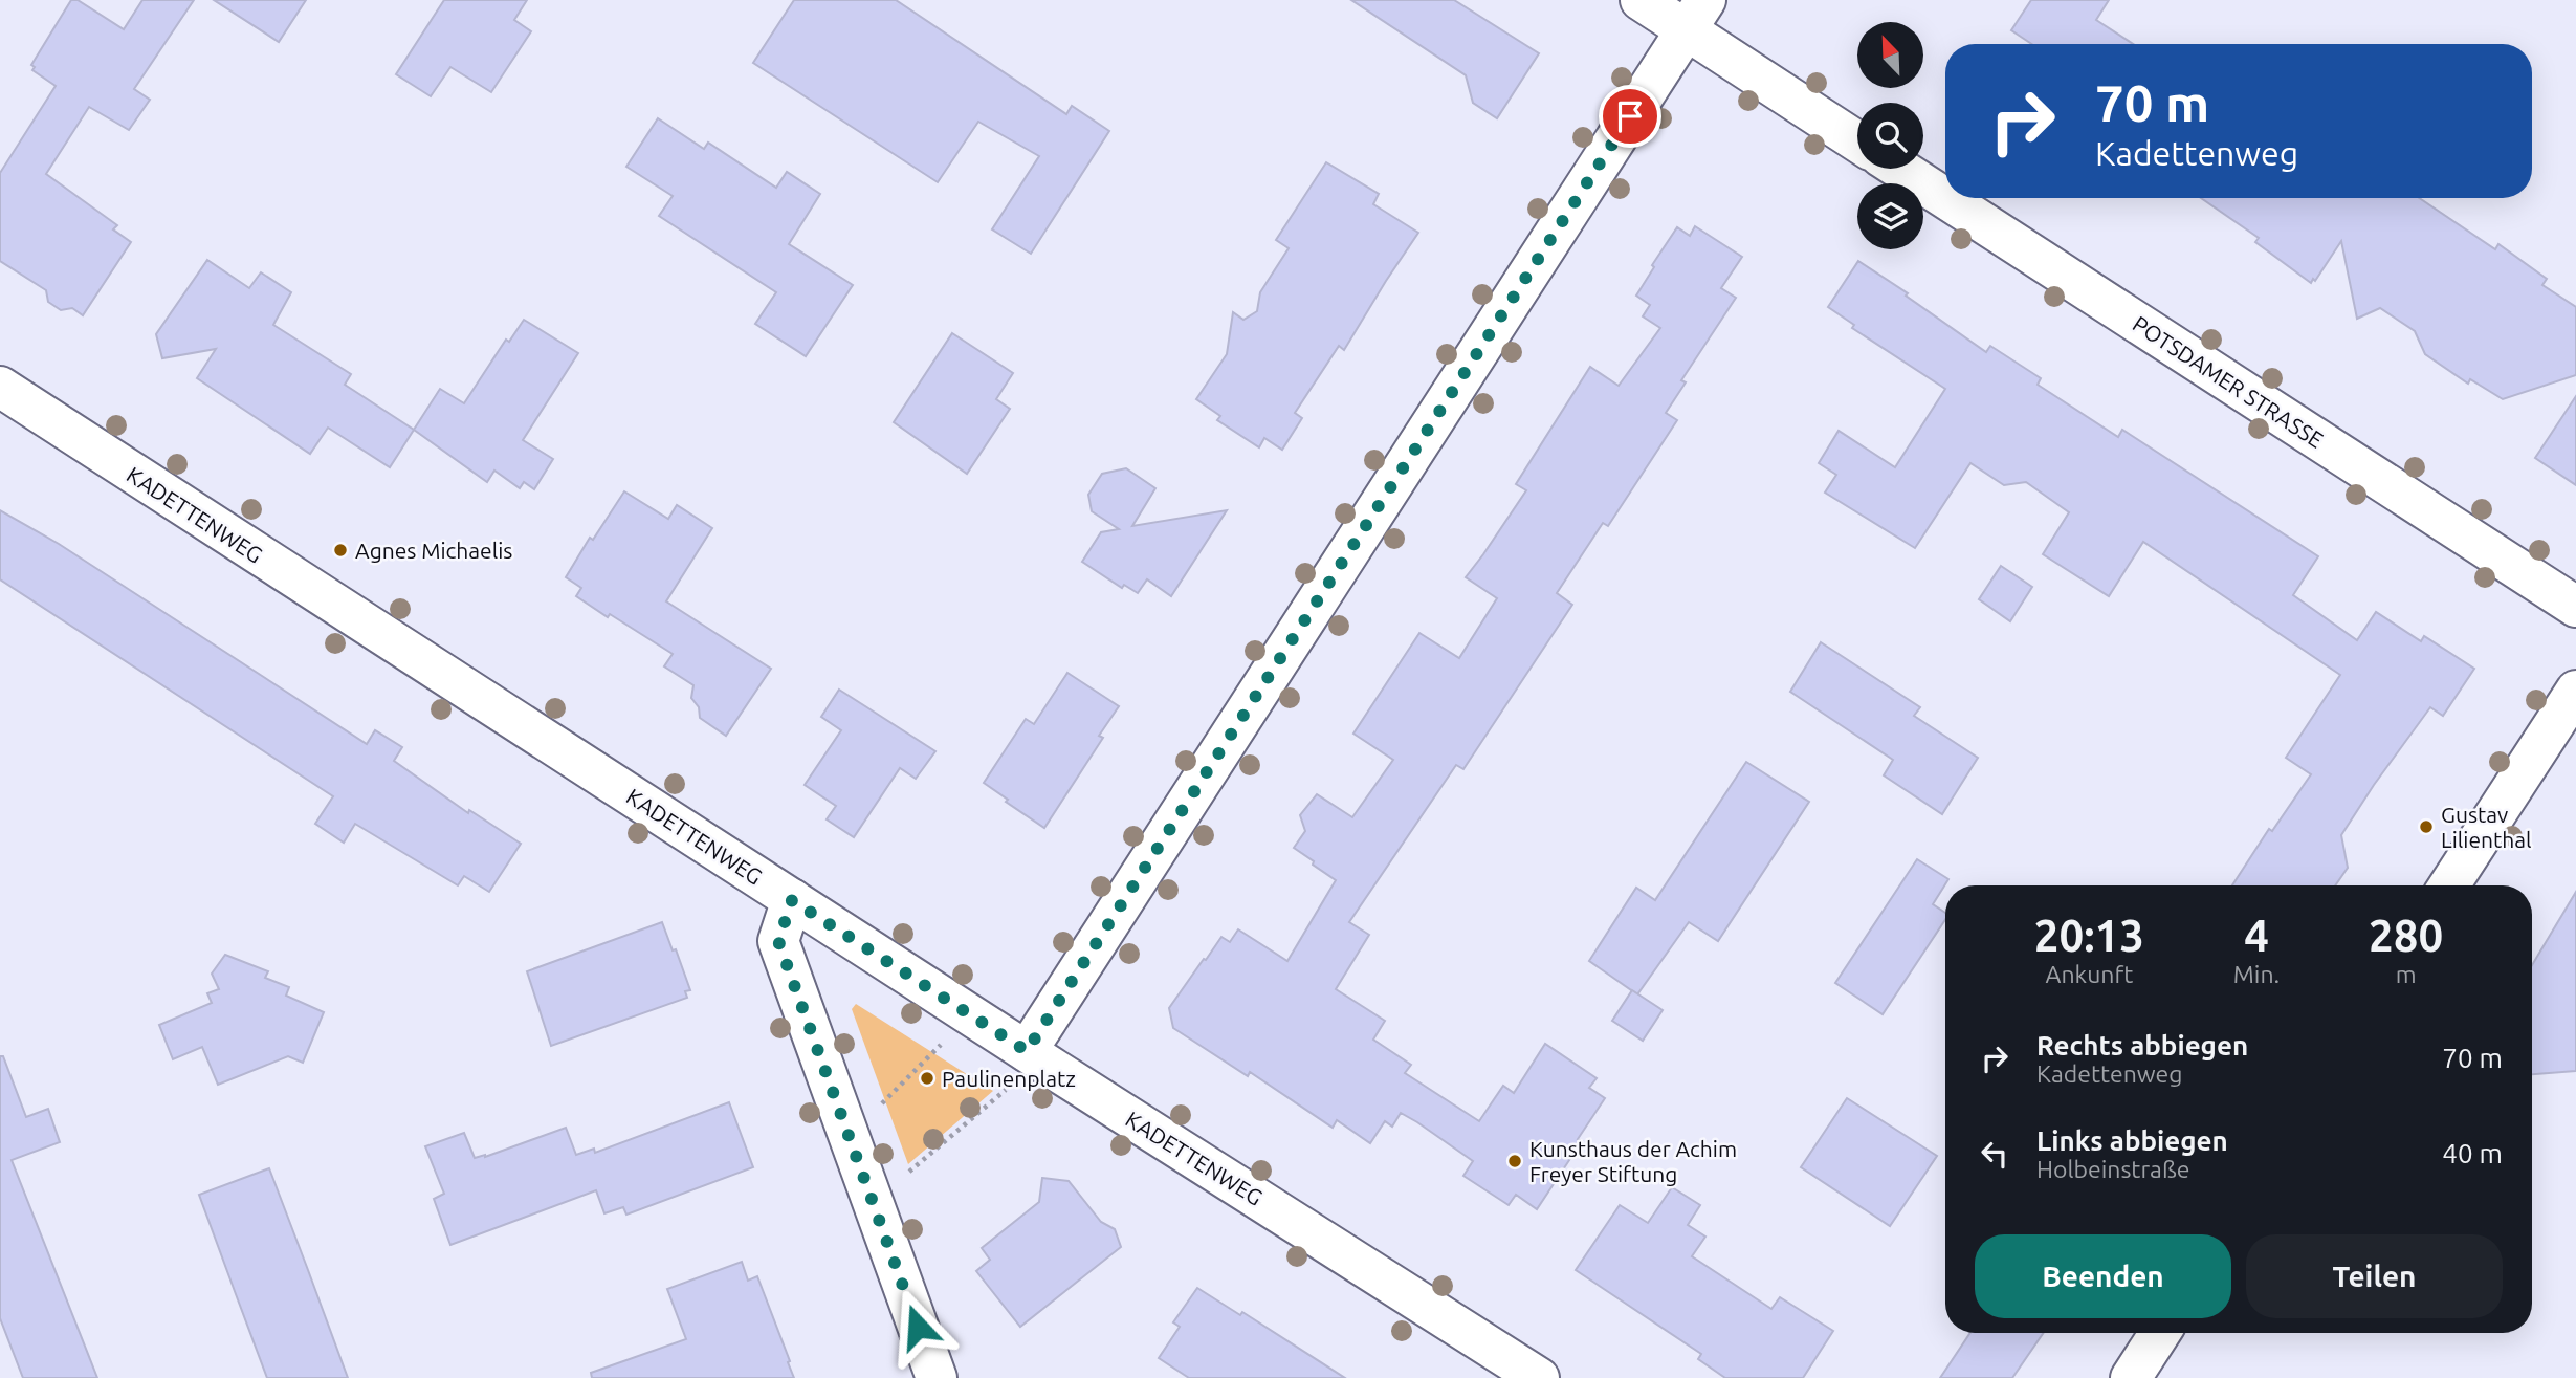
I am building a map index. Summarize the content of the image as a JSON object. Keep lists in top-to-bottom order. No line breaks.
{"streets":{"street":["POTSDAMER STRASSE","KADETTENWEG"]},"places":["Agnes Michaelis","Gustav Lilienthal","Paulinenplatz","Kunsthaus der Achim Freyer Stiftung"],"north":"top left","page":{"turn":["70 m","Kadettenweg"],"eta":["20:13","Ankunft","4","Min.","280","m"],"list":[{"name":"Rechts abbiegen","note":"Kadettenweg","value":"70 m"},{"name":"Links abbiegen","note":"Holbeinstraße","value":"40 m"}],"buttons":["Beenden","Teilen"]}}
